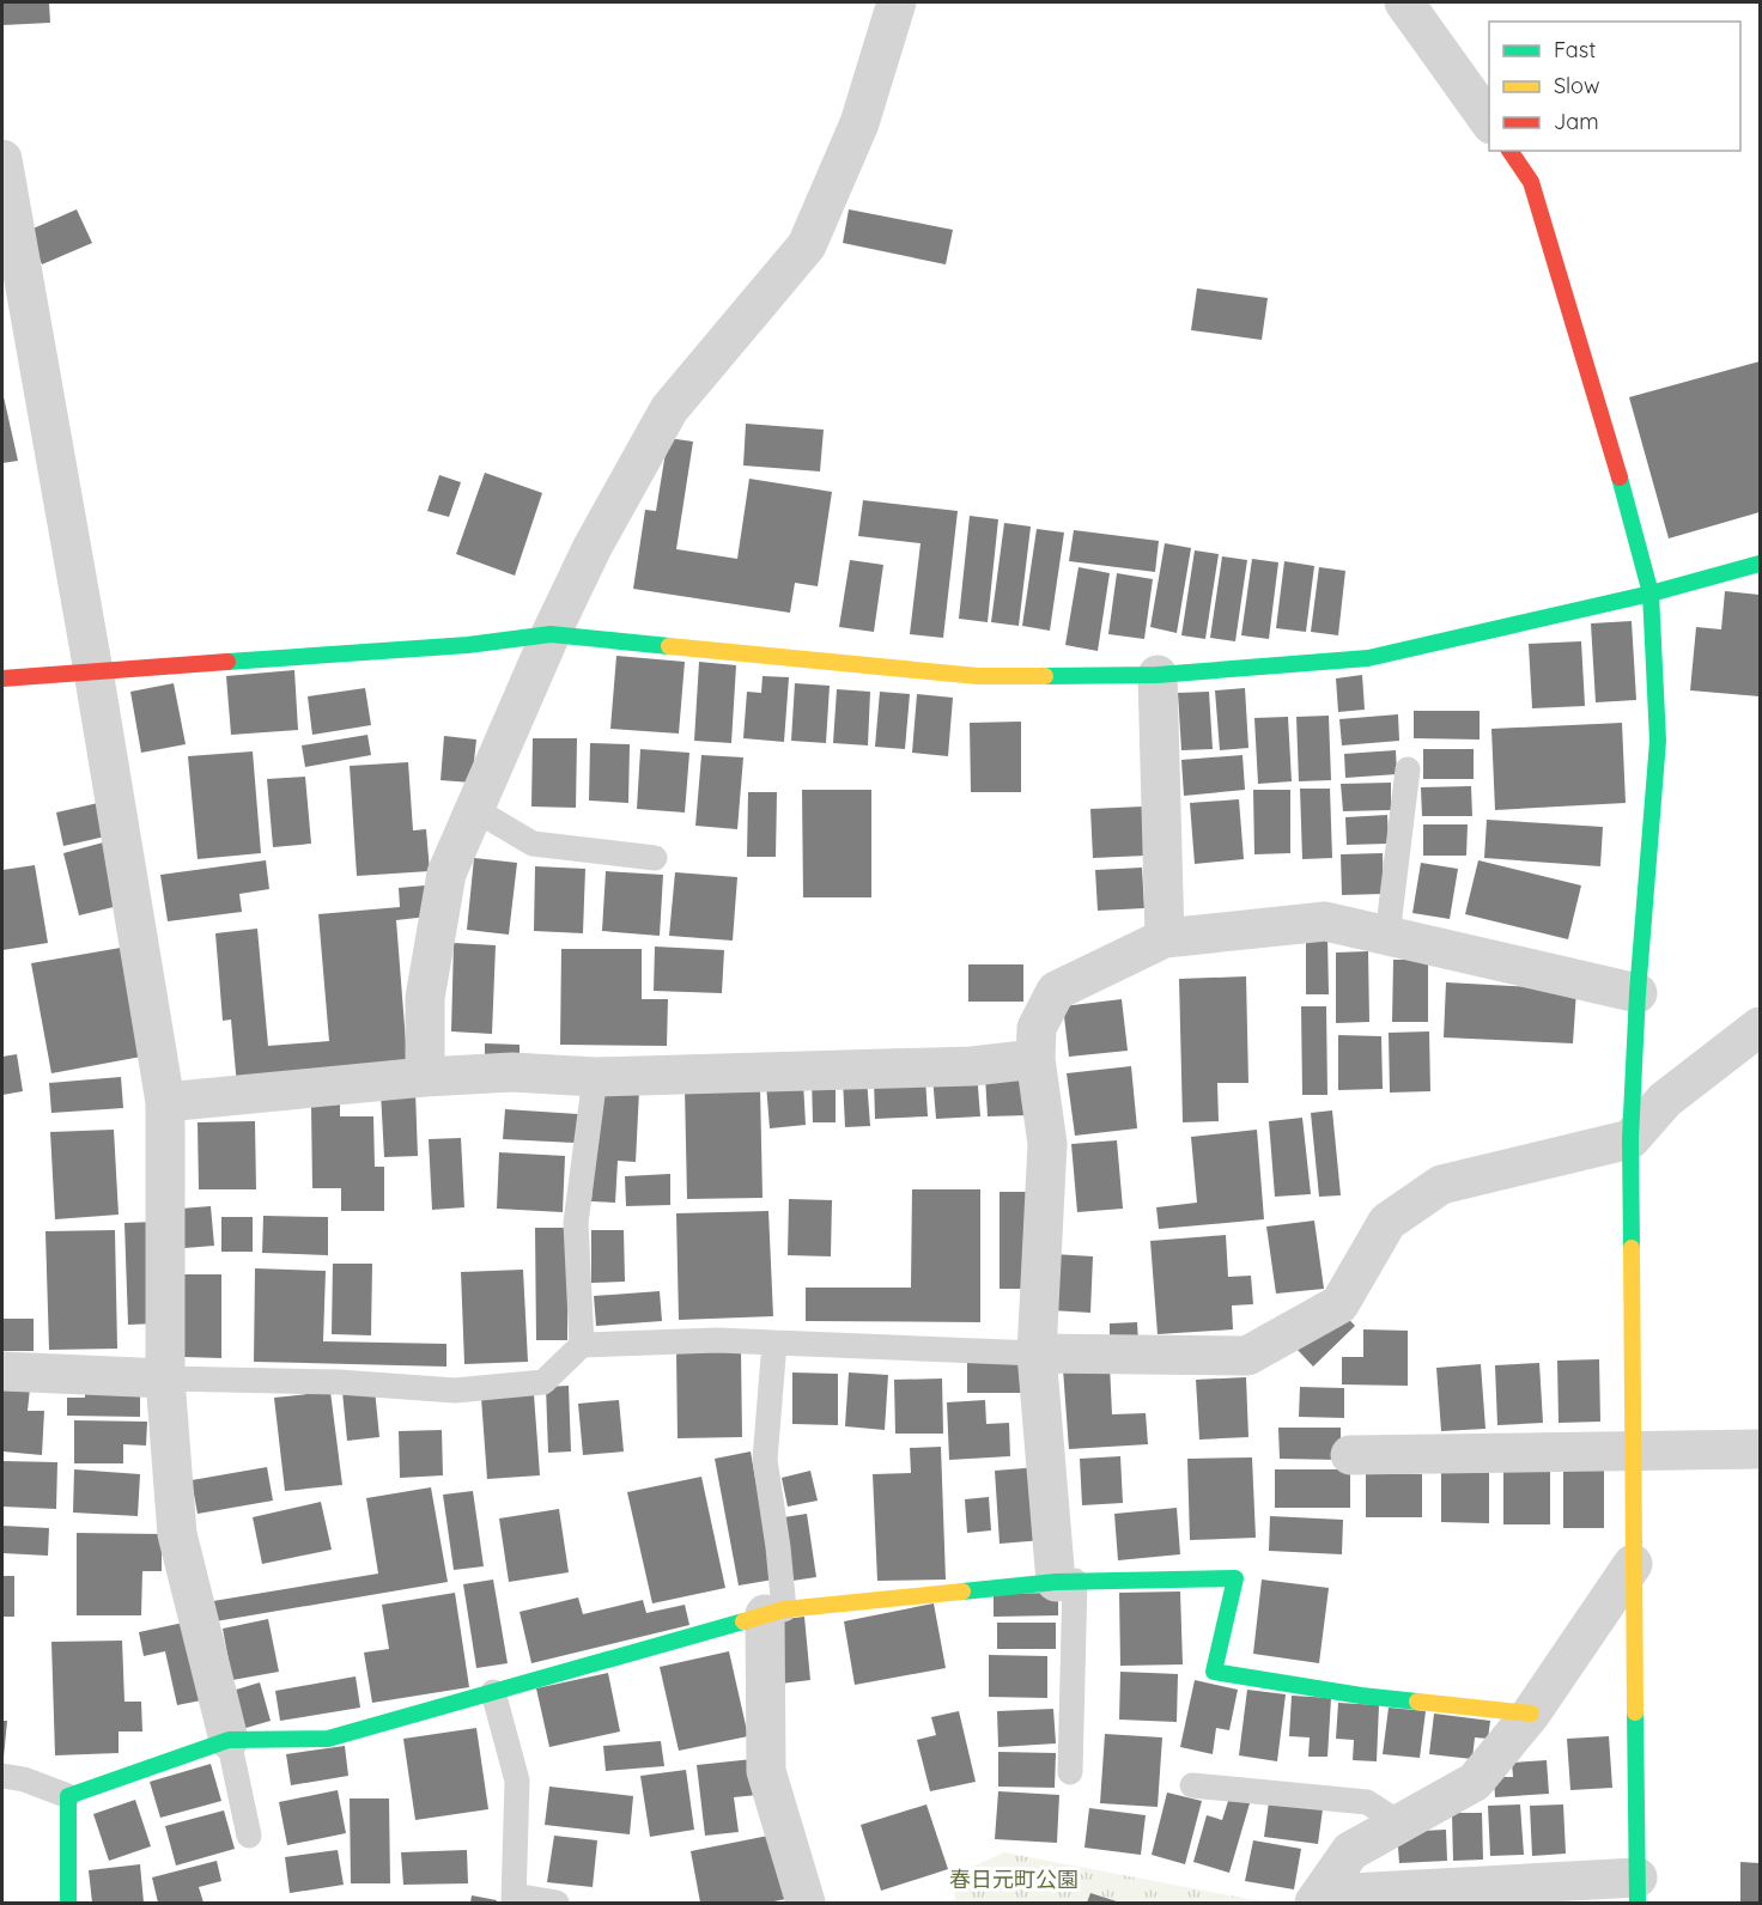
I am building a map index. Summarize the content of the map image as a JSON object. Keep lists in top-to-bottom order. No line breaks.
{"parks":["春日元町公園"],"legend":["Fast","Slow","Jam"]}
